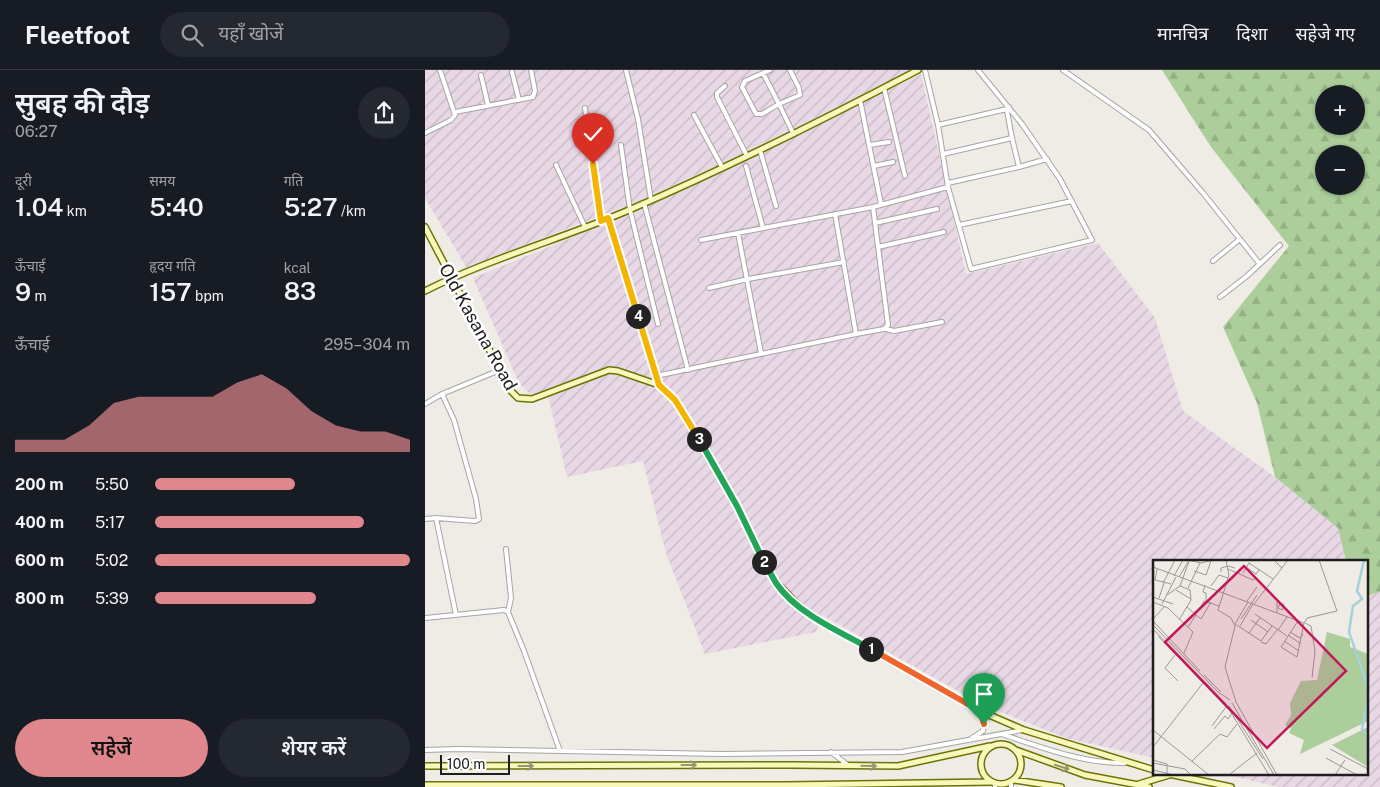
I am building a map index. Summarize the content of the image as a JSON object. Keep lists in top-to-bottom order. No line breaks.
{"streets":{"street":["Old Kasana Road"]},"scale_bar":"100 m","page":{"header":"Fleetfoot","search":"यहाँ खोजें","nav":["मानचित्र","दिशा","सहेजे गए"],"heading":["सुबह की दौड़","06:27"],"map_buttons":["+","−"],"stats":[["दूरी","1.04 km"],["समय","5:40"],["गति","5:27 /km"],["ऊँचाई","9 m"],["हृदय गति","157 bpm"],["kcal","83"]],"pins":["4","3","2","1"],"chart":["ऊँचाई","295–304 m"],"list":[{"name":"200 m","note":"5:50"},{"name":"400 m","note":"5:17"},{"name":"600 m","note":"5:02"},{"name":"800 m","note":"5:39"}],"buttons":["सहेजें","शेयर करें"],"scale":"100 m"}}
